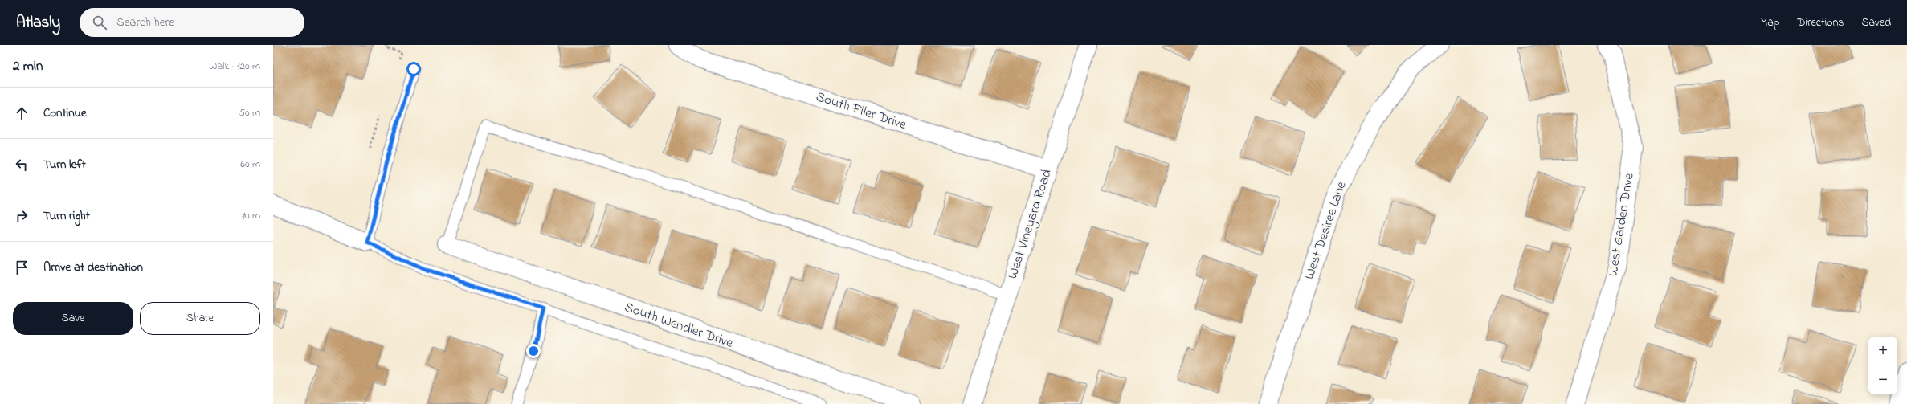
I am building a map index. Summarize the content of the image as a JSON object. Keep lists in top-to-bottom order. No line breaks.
{"streets":{"street":["South Filer Drive","West Vineyard Road","West Garden Drive","West Desiree Lane","South Wendler Drive"]},"crossings":[["South Filer Drive","West Vineyard Road"]],"page":{"header":"Atlasly","search":"Search here","nav":["Map","Directions","Saved"],"heading":["2 min","Walk · 120 m"],"list":[["Continue","50 m"],["Turn left","60 m"],["Turn right","10 m"],"Arrive at destination"],"buttons":["Save","Share"],"map_buttons":["+","−"]}}
